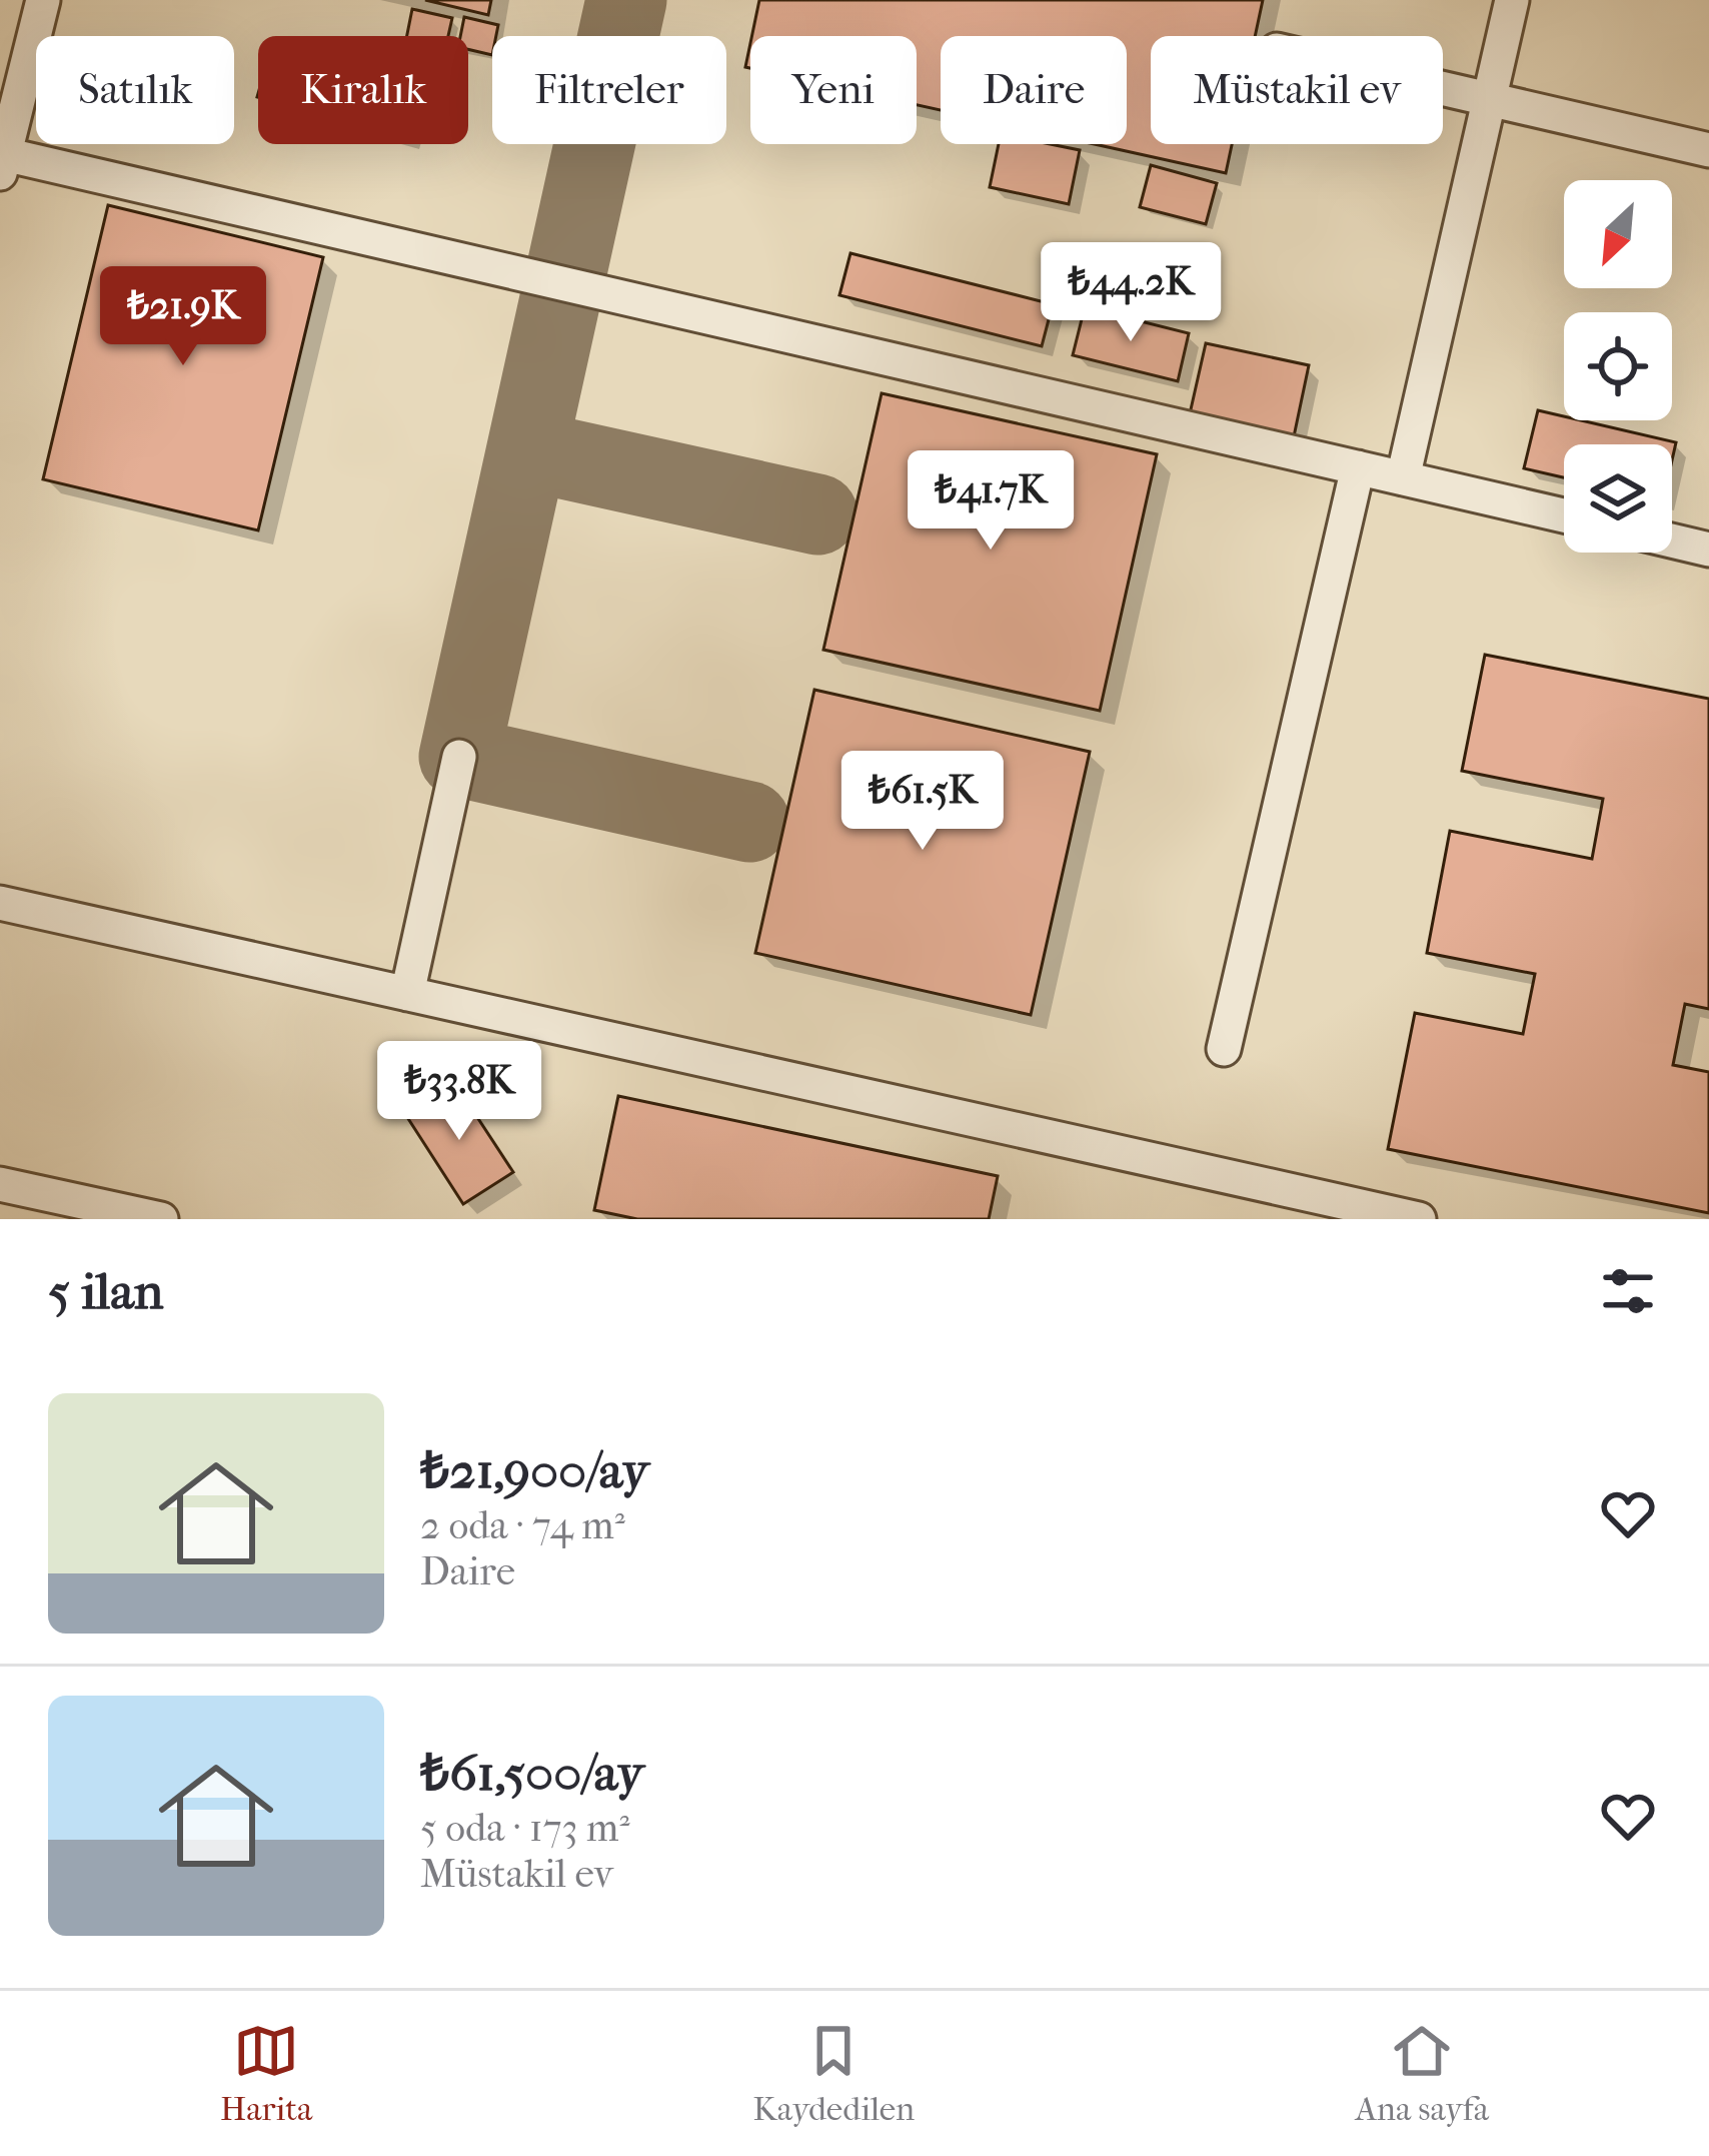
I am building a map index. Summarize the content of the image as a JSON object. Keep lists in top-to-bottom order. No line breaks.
{"north":"bottom left","page":{"chip":["Satılık","Kiralık","Filtreler","Yeni","Daire","Müstakil ev"],"price":["₺44.2K","₺21.9K","₺41.7K","₺61.5K","₺33.8K"],"heading":"5 ilan","list":[{"name":"₺21,900/ay","note":"2 oda · 74 m² · Daire"},{"name":"₺61,500/ay","note":"5 oda · 173 m² · Müstakil ev"}],"tabs":["Harita","Kaydedilen","Ana sayfa"]}}
